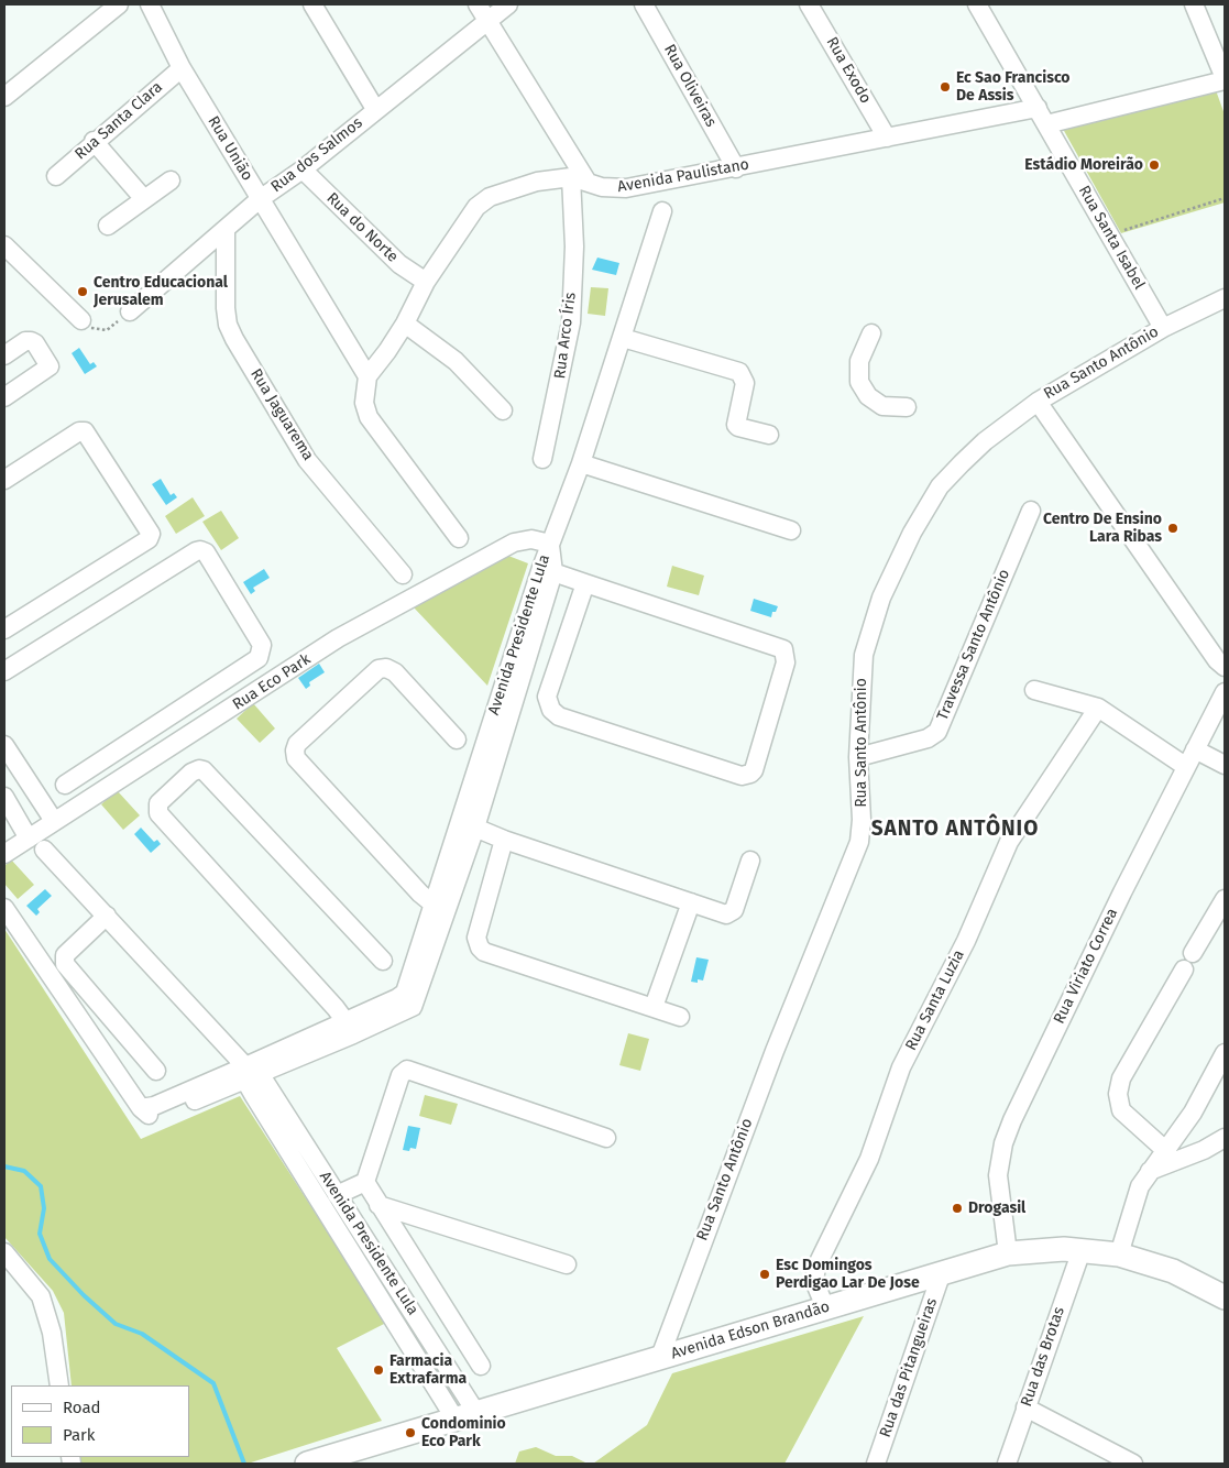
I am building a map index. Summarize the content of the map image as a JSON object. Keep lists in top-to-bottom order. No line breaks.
{"streets":{"main road":["Avenida Edson Brandão"],"street":["Rua Exodo","Rua Oliveiras","Rua Santa Clara","Rua União","Rua dos Salmos","Avenida Paulistano","Rua do Norte","Rua Santa Isabel","Rua Arco Íris","Rua Santo Antônio","Rua Jaguarema","Avenida Presidente Lula","Travessa Santo Antônio","Rua Eco Park","Rua Viriato Correa","Rua Santa Luzia","Rua das Brotas","Rua das Pitangueiras"]},"crossings":[["Rua Exodo","Avenida Paulistano"],["Rua Oliveiras","Avenida Paulistano"],["Rua Santa Clara","Rua União"],["Rua União","Rua dos Salmos"],["Rua União","Avenida Paulistano"],["Rua dos Salmos","Rua do Norte"],["Rua dos Salmos","Rua Arco Íris"],["Rua dos Salmos","Rua Jaguarema"],["Avenida Paulistano","Rua do Norte"],["Avenida Paulistano","Rua Santa Isabel"],["Avenida Paulistano","Rua Arco Íris"],["Rua Santa Isabel","Rua Santo Antônio"],["Rua Santo Antônio","Travessa Santo Antônio"],["Rua Santo Antônio","Avenida Edson Brandão"],["Avenida Presidente Lula","Rua Eco Park"],["Avenida Presidente Lula","Avenida Edson Brandão"],["Rua Viriato Correa","Avenida Edson Brandão"],["Rua Santa Luzia","Avenida Edson Brandão"],["Avenida Edson Brandão","Rua das Brotas"],["Avenida Edson Brandão","Rua das Pitangueiras"]],"districts":["SANTO ANTÔNIO"],"places":["Ec Sao Francisco De Assis","Estádio Moreirão","Centro Educacional Jerusalem","Centro De Ensino Lara Ribas","Drogasil","Esc Domingos Perdigao Lar De Jose","Farmacia Extrafarma","Condominio Eco Park"],"legend":["Road","Park"]}
